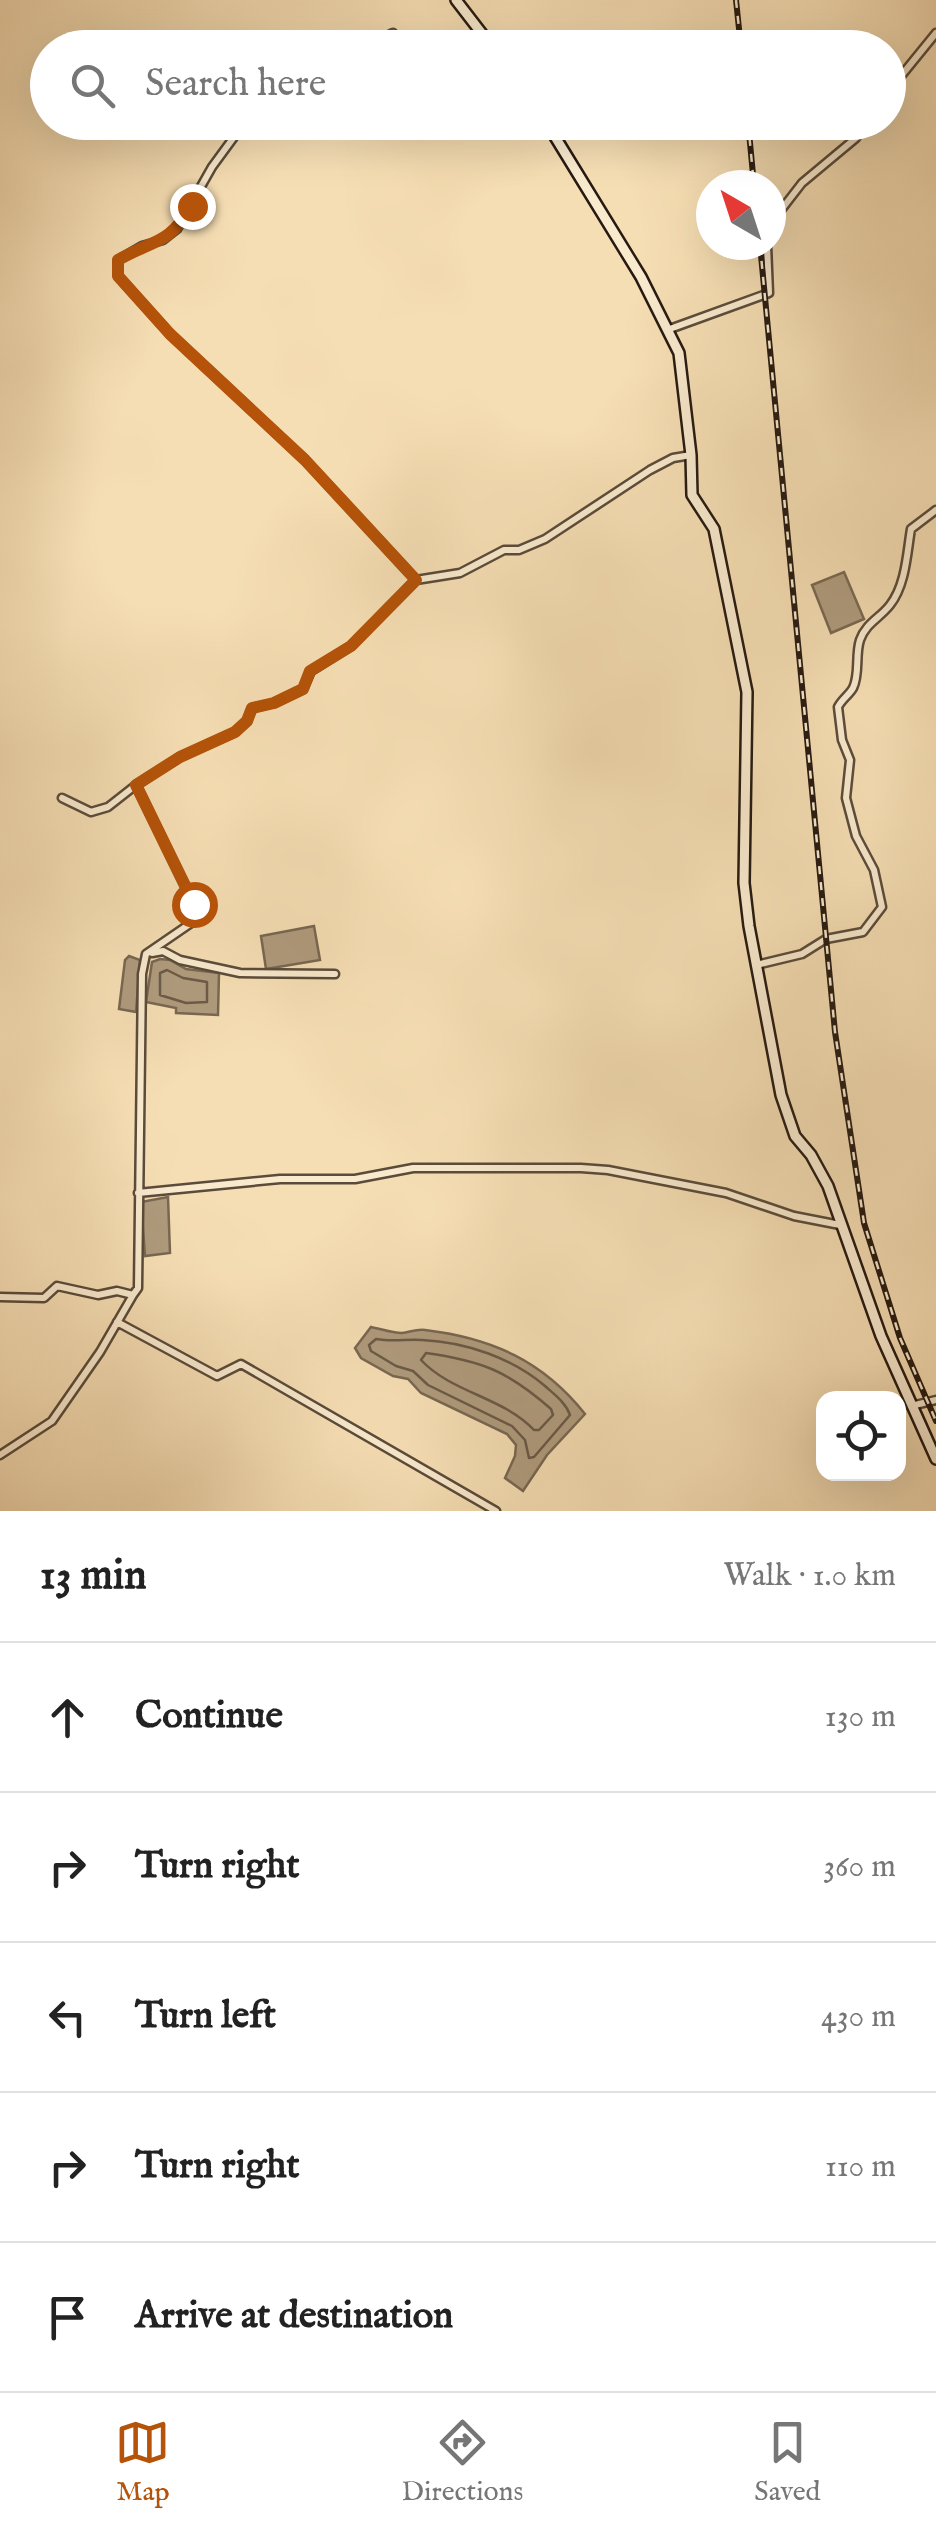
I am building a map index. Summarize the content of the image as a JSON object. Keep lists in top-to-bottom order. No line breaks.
{"north":"top left","page":{"search":"Search here","heading":["13 min","Walk · 1.0 km"],"list":[["Continue","130 m"],["Turn right","360 m"],["Turn left","430 m"],["Turn right","110 m"],"Arrive at destination"],"nav":["Map","Directions","Saved"]}}
